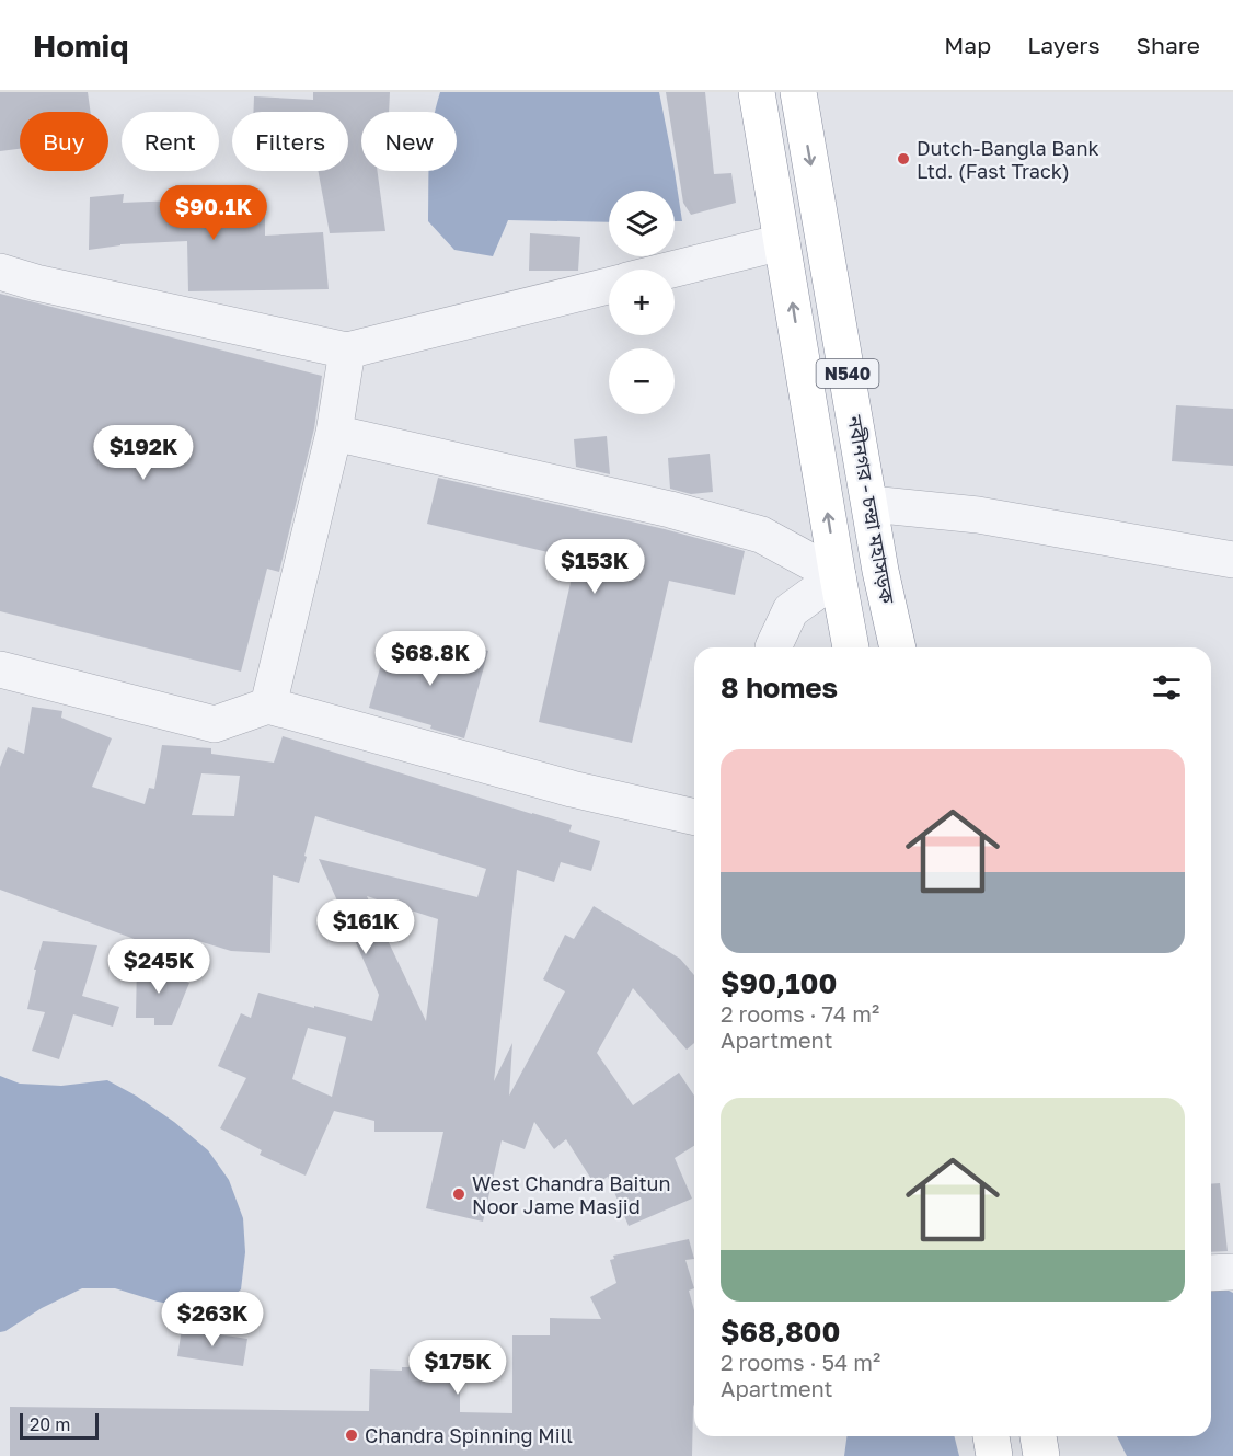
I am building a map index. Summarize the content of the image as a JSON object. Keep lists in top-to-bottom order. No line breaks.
{"streets":{"highway":["N540","নবীনগর - চন্দ্রা মহাসড়ক"]},"places":["Dutch-Bangla Bank Ltd. (Fast Track)","West Chandra Baitun Noor Jame Masjid","Chandra Spinning Mill"],"scale_bar":"20 m","page":{"header":"Homiq","nav":["Map","Layers","Share"],"chip":["Buy","Rent","Filters","New"],"price":["$90.1K","$192K","$153K","$68.8K","$161K","$245K","$263K","$175K"],"map_buttons":["+","−"],"heading":"8 homes","list":[{"name":"$90,100","note":"2 rooms · 74 m² · Apartment"},{"name":"$68,800","note":"2 rooms · 54 m² · Apartment"}],"scale":"20 m"}}
